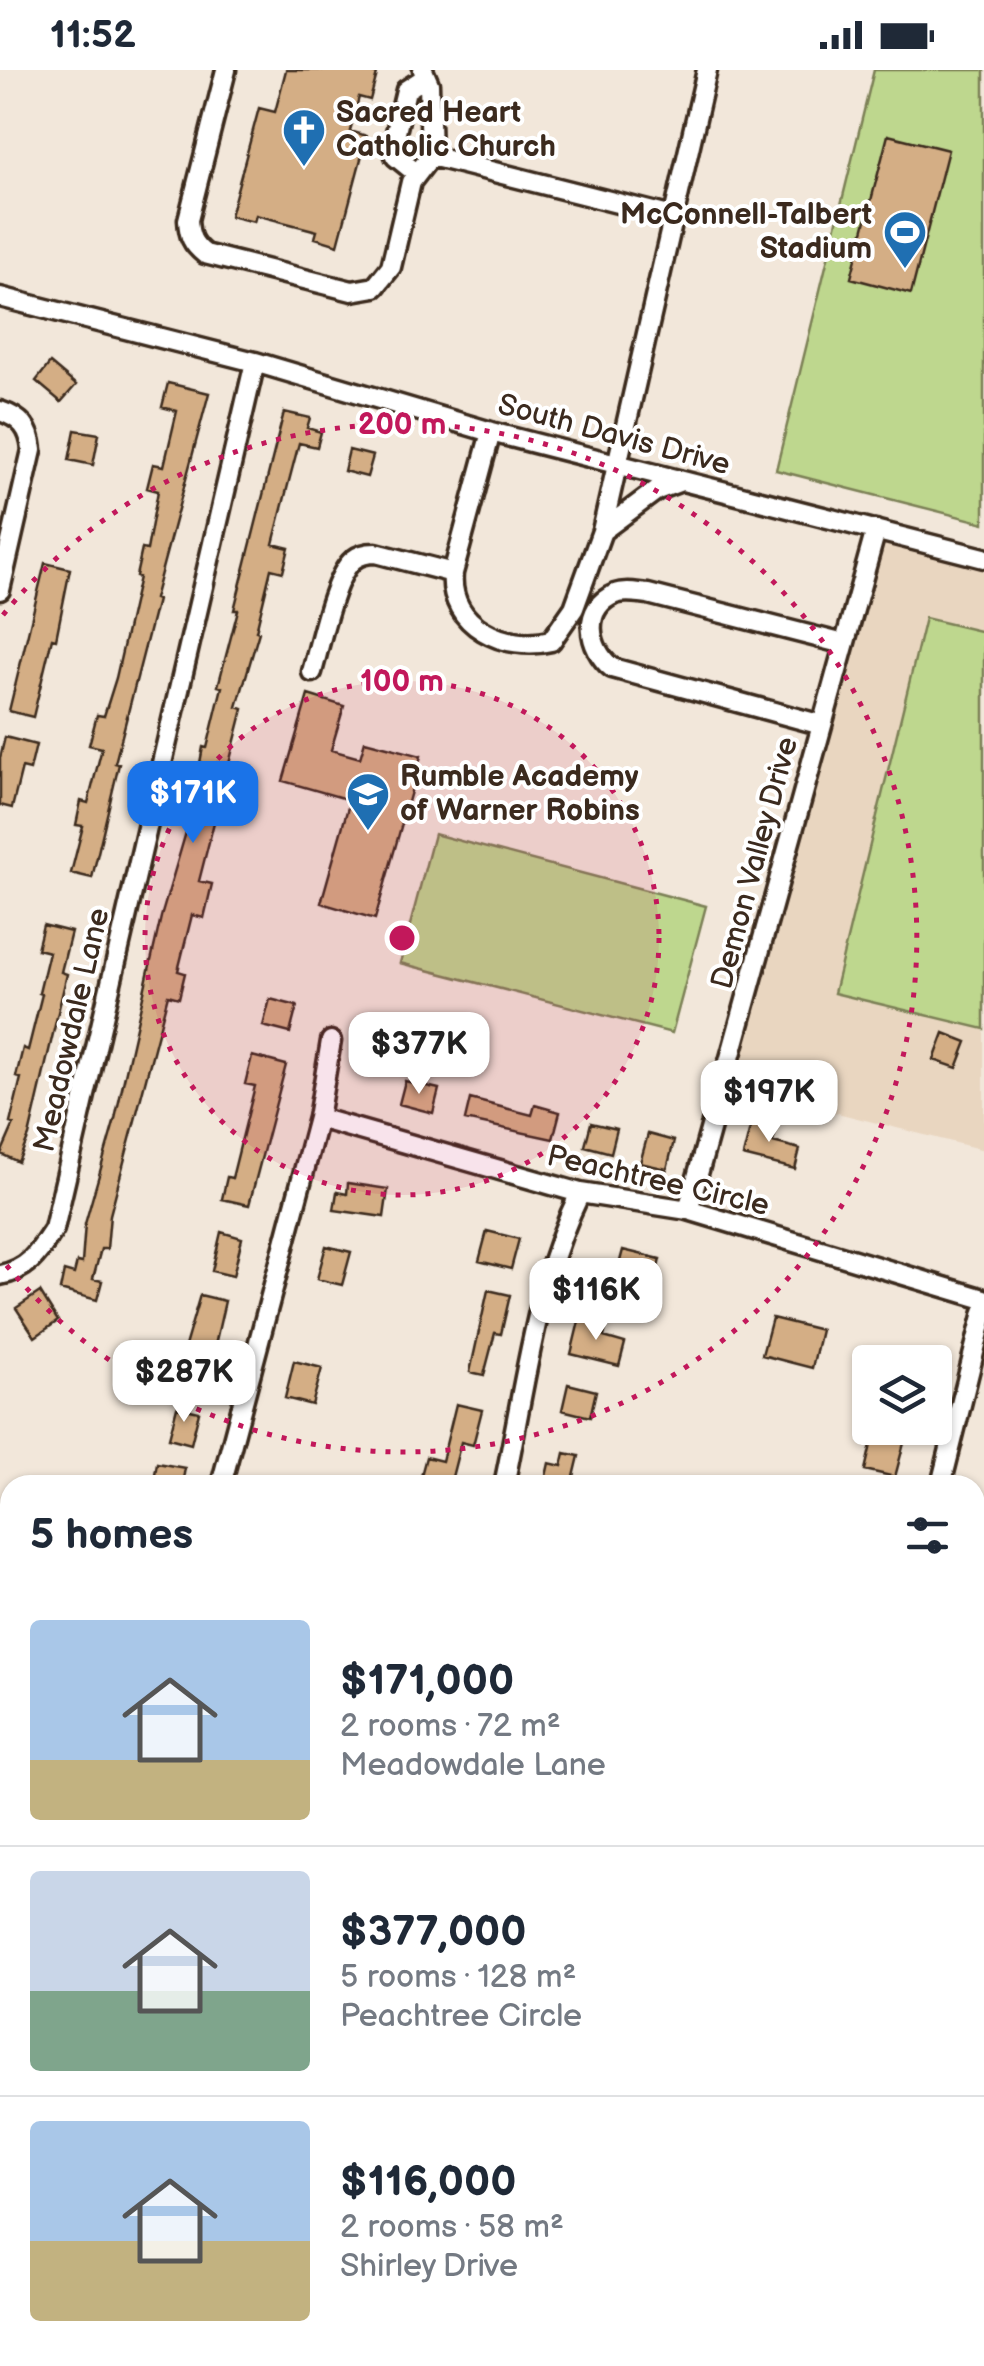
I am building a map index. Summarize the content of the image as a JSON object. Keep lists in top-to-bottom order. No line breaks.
{"streets":{"street":["South Davis Drive","Demon Valley Drive","Meadowdale Lane","Peachtree Circle"]},"crossings":[["South Davis Drive","Demon Valley Drive"],["South Davis Drive","Meadowdale Lane"],["Demon Valley Drive","Peachtree Circle"]],"places":{"church":["Sacred Heart Catholic Church"],"sports":["McConnell-Talbert Stadium"],"school or university":["Rumble Academy of Warner Robins"]},"page":{"status":"11:52","price":["$171K","$377K","$197K","$116K","$287K"],"heading":"5 homes","list":[{"name":"$171,000","note":"2 rooms · 72 m² · Meadowdale Lane"},{"name":"$377,000","note":"5 rooms · 128 m² · Peachtree Circle"},{"name":"$116,000","note":"2 rooms · 58 m² · Shirley Drive"}]},"rings":["200 m","100 m"]}
